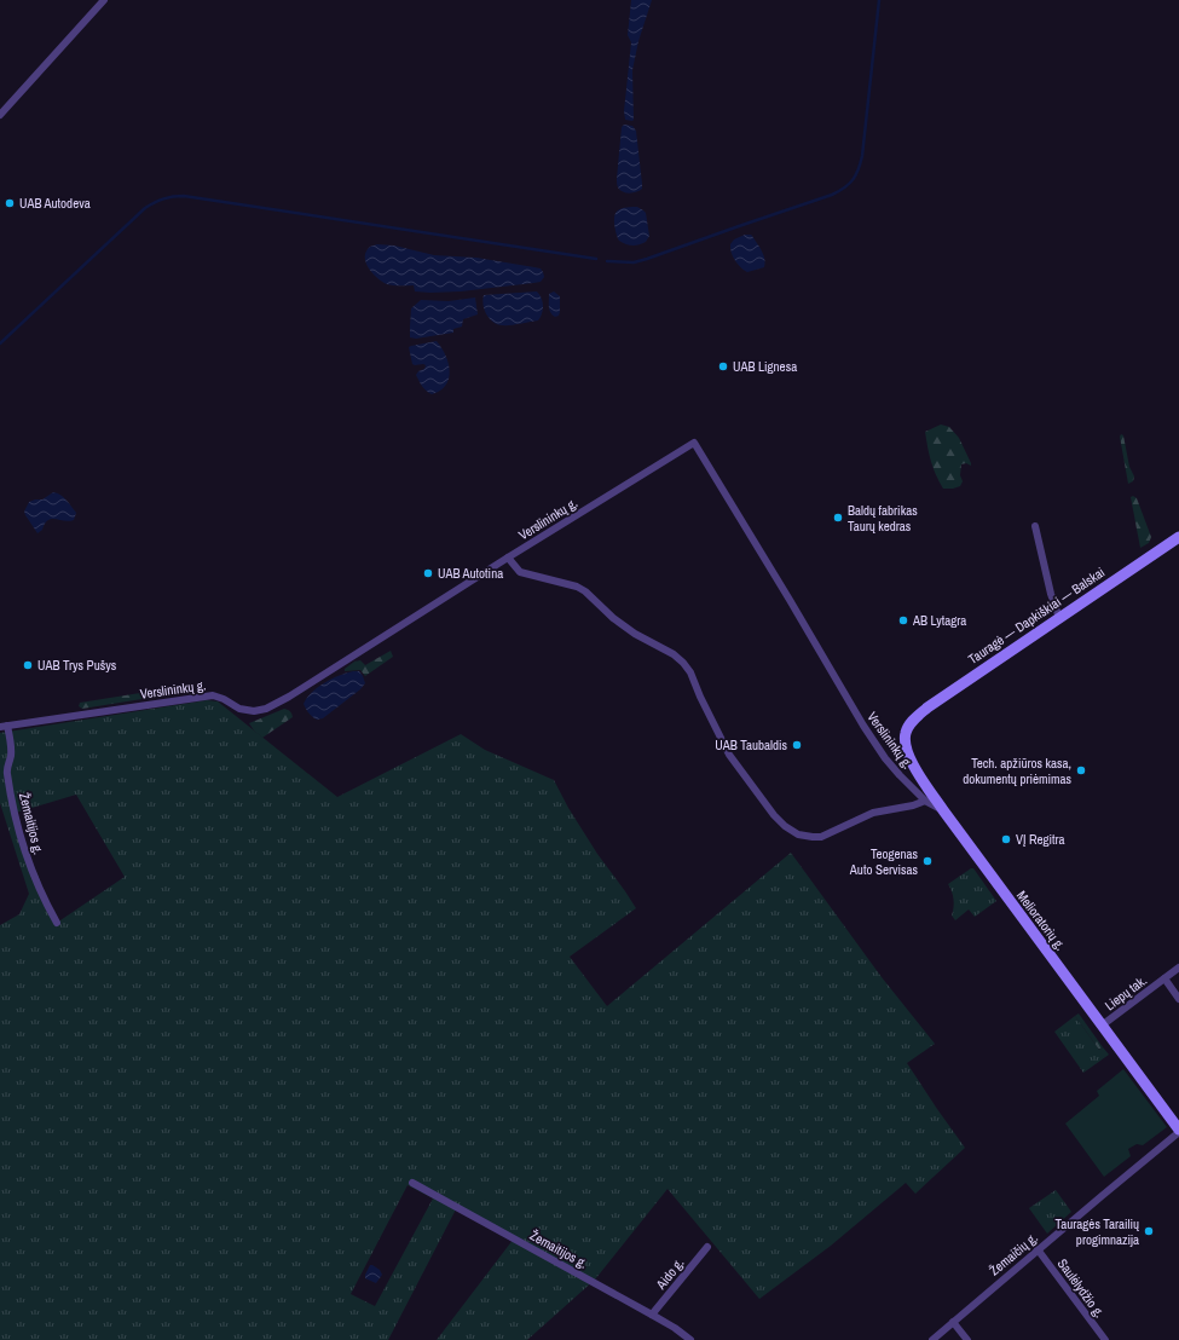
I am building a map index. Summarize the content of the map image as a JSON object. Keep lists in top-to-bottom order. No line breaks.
{"streets":{"main road":["Tauragė — Dapkiškiai — Balskai","Melioratorių g."],"street":["Verslininkų g.","Žemaitijos g.","Liepų tak.","Žemaičių g.","Aido g.","Saulėlydžio g."]},"crossings":[["Verslininkų g.","Žemaitijos g."],["Verslininkų g.","Melioratorių g."],["Tauragė — Dapkiškiai — Balskai","Melioratorių g."],["Žemaitijos g.","Aido g."],["Melioratorių g.","Liepų tak."],["Melioratorių g.","Žemaičių g."],["Žemaičių g.","Saulėlydžio g."]],"places":["UAB Autodeva","UAB Lignesa","Baldų fabrikas Taurų kedras","UAB Autotina","AB Lytagra","UAB Trys Pušys","UAB Taubaldis","Tech. apžiūros kasa, dokumentų priėmimas","VĮ Regitra","Teogenas Auto Servisas","Tauragės Tarailių progimnazija"]}
